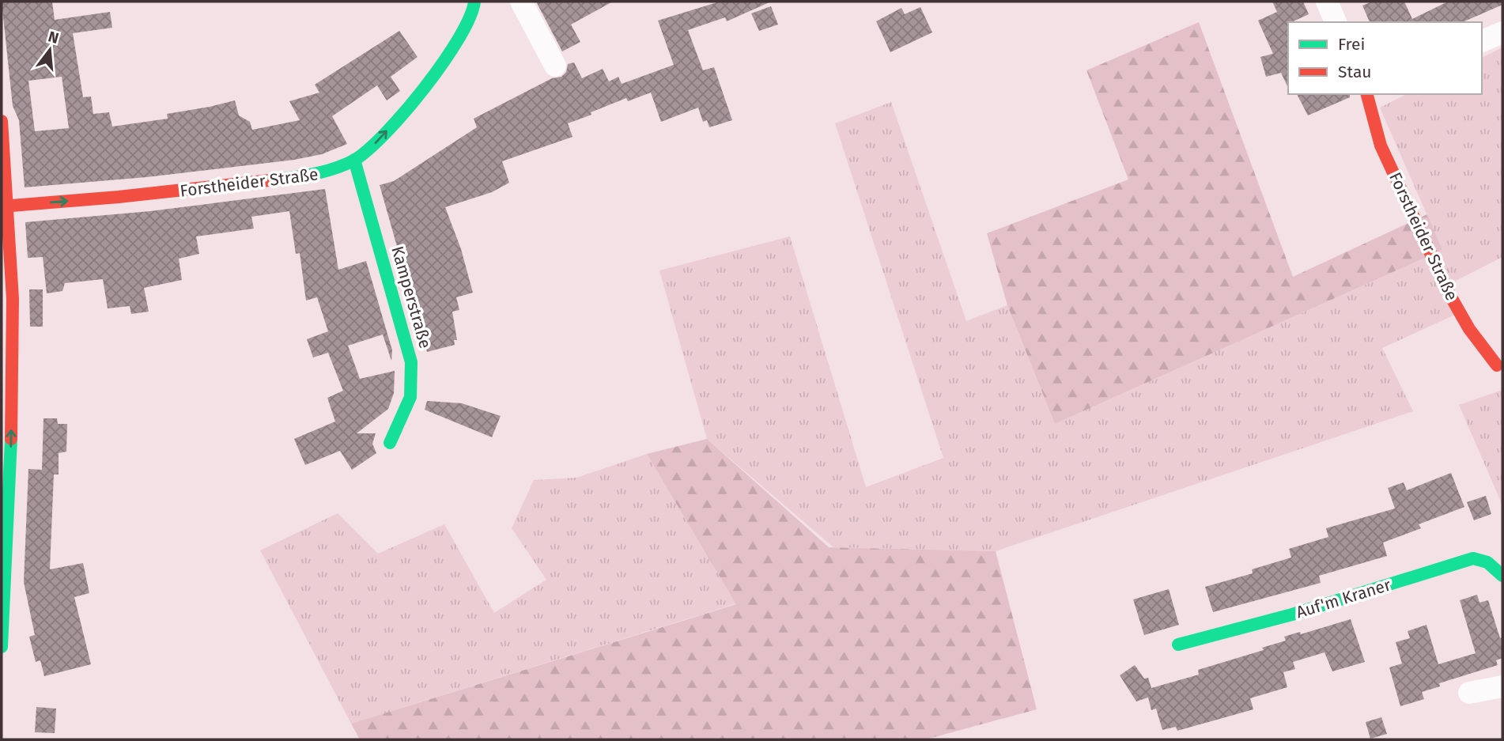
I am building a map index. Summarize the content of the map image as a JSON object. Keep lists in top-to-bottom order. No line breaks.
{"streets":{"street":["Forstheider Straße","Kamperstraße","Auf'm Kraner"]},"crossings":[["Forstheider Straße","Kamperstraße"]],"one_way":["Forstheider Straße"],"legend":["Frei","Stau"],"north":"top"}
